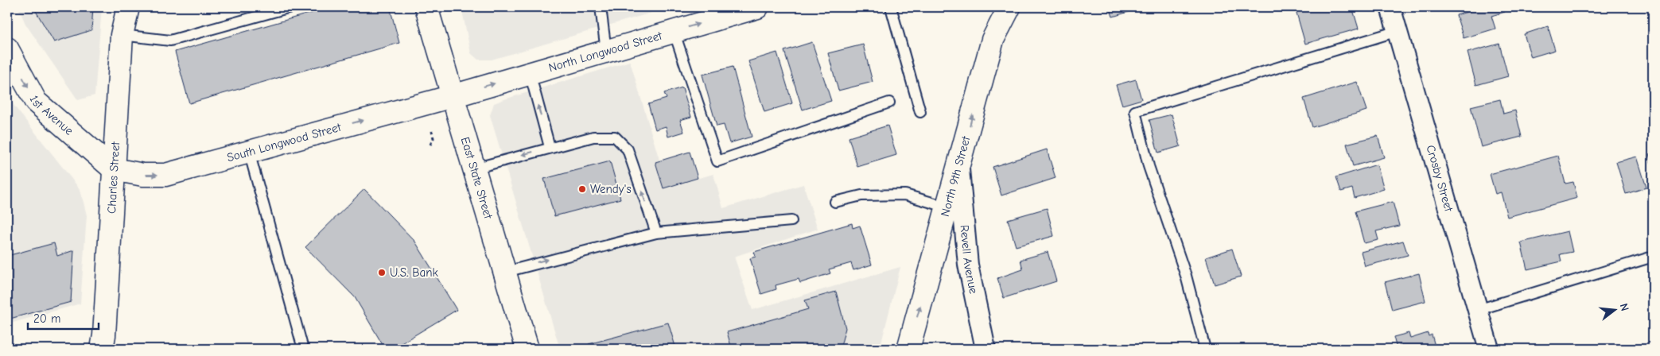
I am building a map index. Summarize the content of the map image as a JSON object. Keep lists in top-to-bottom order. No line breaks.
{"streets":{"main road":["North Longwood Street","1st Avenue","South Longwood Street","North 9th Street","Charles Street","East State Street"],"street":["Crosby Street","Revell Avenue"]},"crossings":[["North Longwood Street","South Longwood Street"],["North Longwood Street","East State Street"],["1st Avenue","South Longwood Street"],["1st Avenue","Charles Street"],["South Longwood Street","Charles Street"],["South Longwood Street","East State Street"],["North 9th Street","Revell Avenue"]],"one_way":["North Longwood Street","1st Avenue","South Longwood Street","North 9th Street"],"places":["Wendy's","U.S. Bank"],"scale_bar":"20 m","north":"right"}
